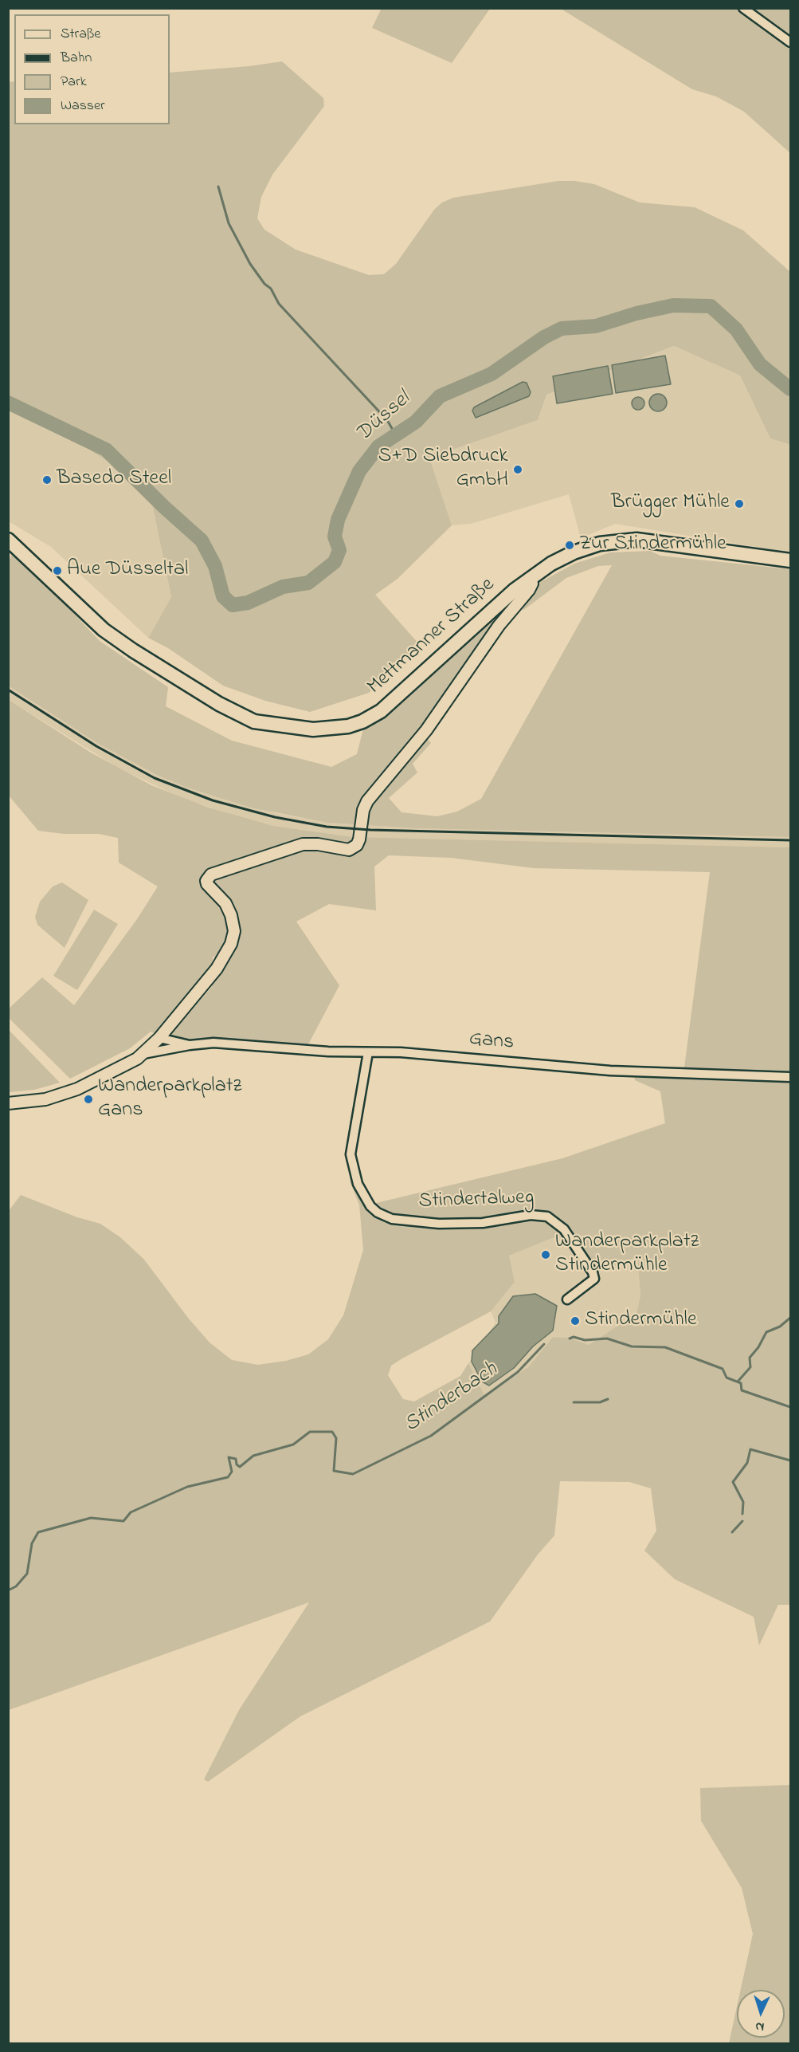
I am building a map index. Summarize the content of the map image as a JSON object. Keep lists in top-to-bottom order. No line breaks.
{"streets":{"main road":["Mettmanner Straße"],"street":["Gans","Stindertalweg"]},"crossings":[["Gans","Stindertalweg"]],"water":["Düssel","Stinderbach"],"places":["S+D Siebdruck GmbH","Basedo Steel","Brügger Mühle","Zur Stindermühle","Aue Düsseltal","Wanderparkplatz Gans","Wanderparkplatz Stindermühle","Stindermühle"],"legend":["Straße","Bahn","Park","Wasser"],"north":"bottom"}
